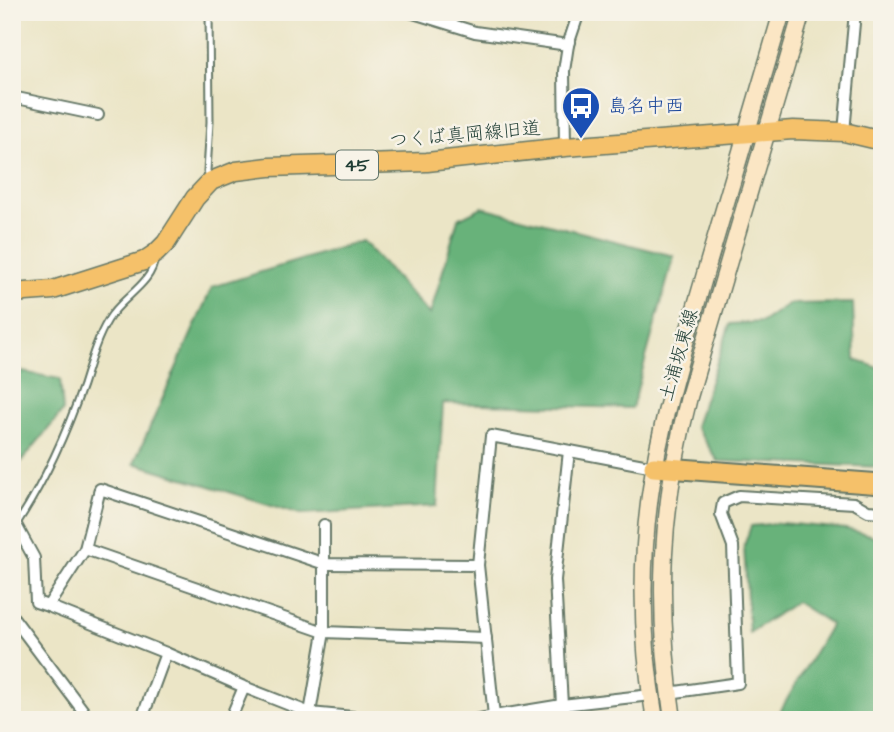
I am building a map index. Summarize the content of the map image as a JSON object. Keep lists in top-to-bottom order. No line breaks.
{"streets":{"main road":["つくば真岡線旧道","45","土浦坂東線"]},"crossings":[["つくば真岡線旧道","土浦坂東線"]],"places":{"bus stop":["島名中西"]}}
